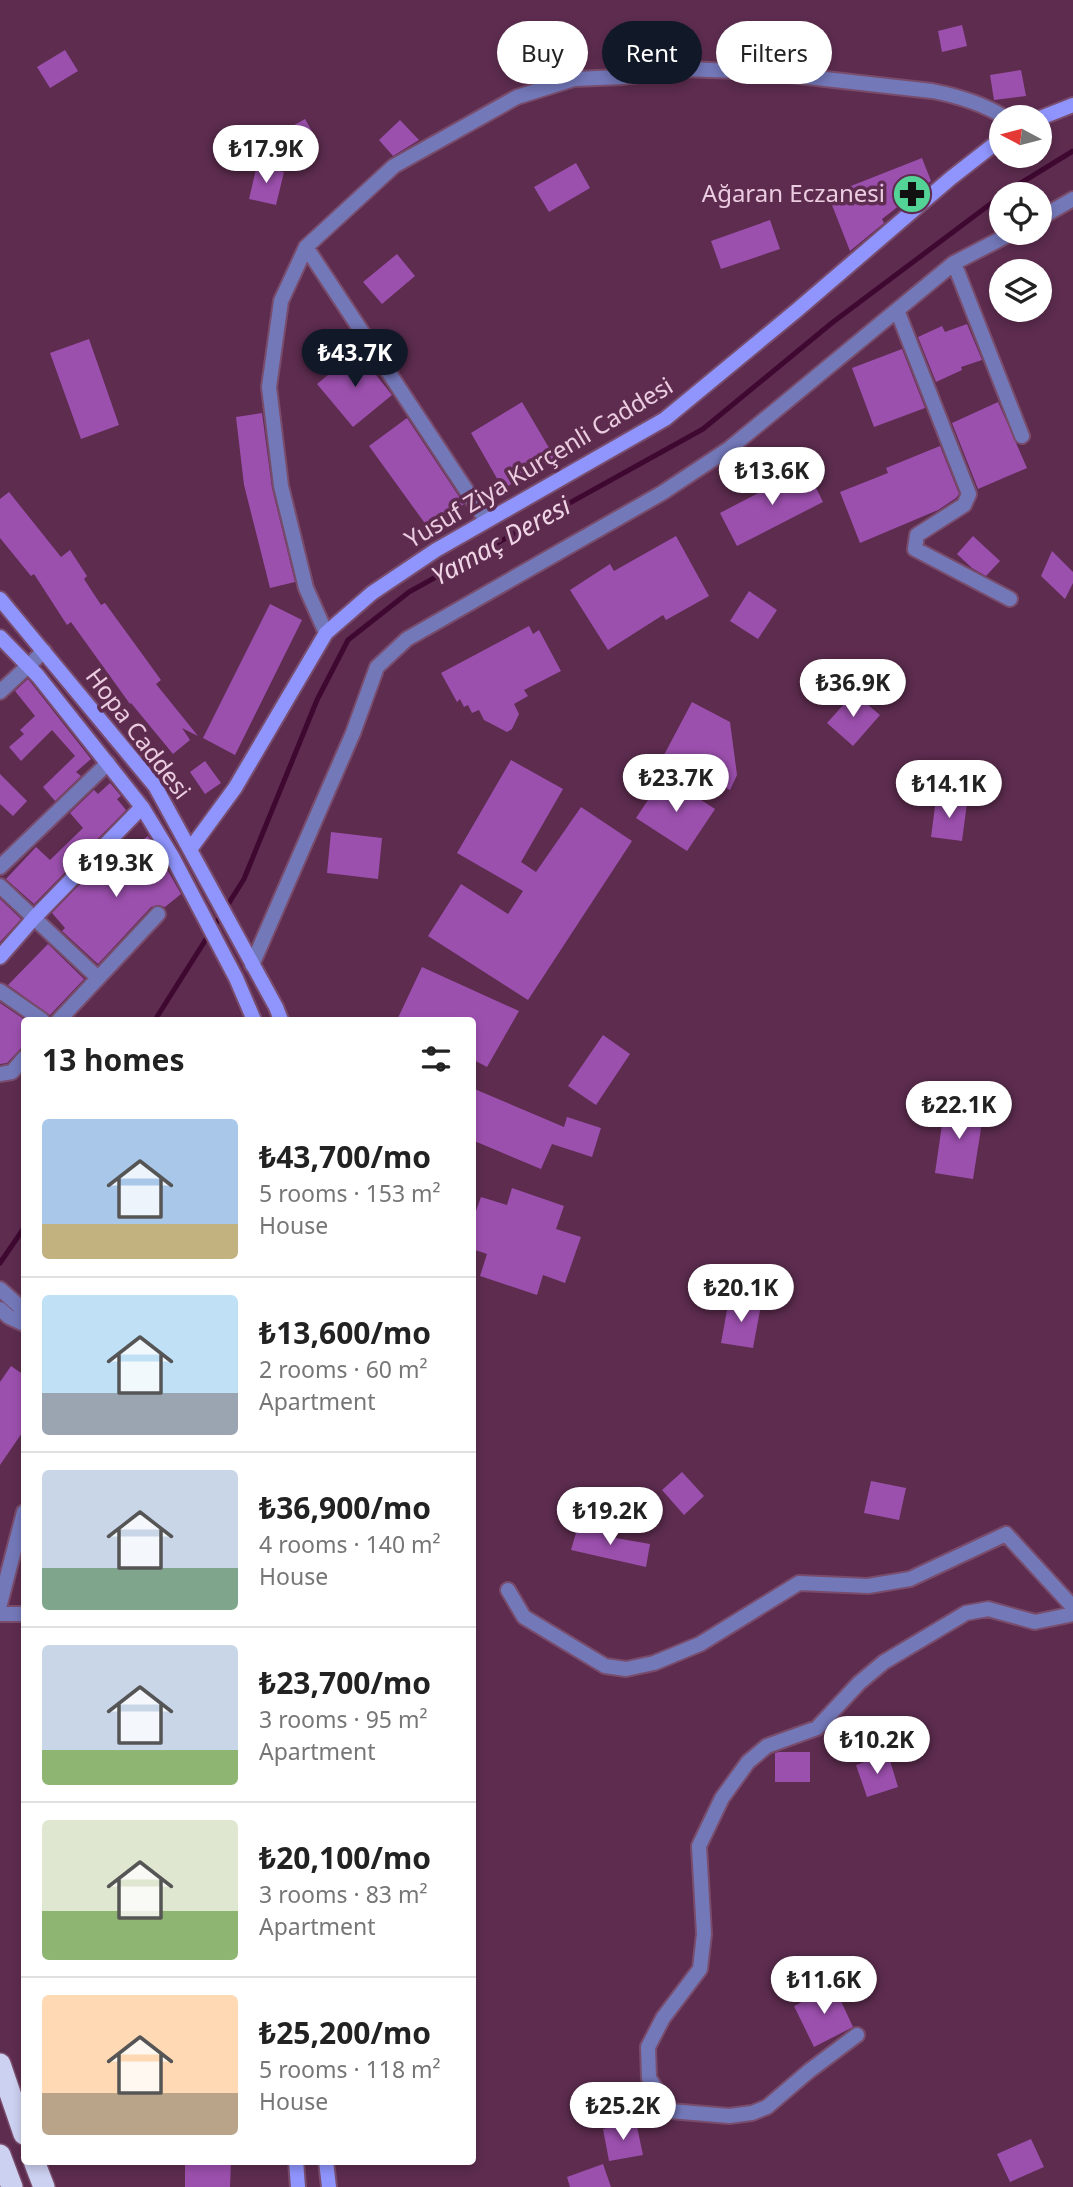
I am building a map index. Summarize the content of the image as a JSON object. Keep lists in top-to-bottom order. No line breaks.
{"streets":{"street":["Yusuf Ziya Kurçenli Caddesi","Hopa Caddesi"]},"crossings":[["Yusuf Ziya Kurçenli Caddesi","Hopa Caddesi"]],"water":["Yamaç Deresi"],"places":{"pharmacy":["Ağaran Eczanesi"]},"north":"left","page":{"chip":["Buy","Rent","Filters"],"price":["₺17.9K","₺43.7K","₺13.6K","₺36.9K","₺23.7K","₺14.1K","₺19.3K","₺22.1K","₺20.1K","₺19.2K","₺10.2K","₺11.6K","₺25.2K"],"heading":"13 homes","list":[{"name":"₺43,700/mo","note":"5 rooms · 153 m² · House"},{"name":"₺13,600/mo","note":"2 rooms · 60 m² · Apartment"},{"name":"₺36,900/mo","note":"4 rooms · 140 m² · House"},{"name":"₺23,700/mo","note":"3 rooms · 95 m² · Apartment"},{"name":"₺20,100/mo","note":"3 rooms · 83 m² · Apartment"},{"name":"₺25,200/mo","note":"5 rooms · 118 m² · House"}]}}
